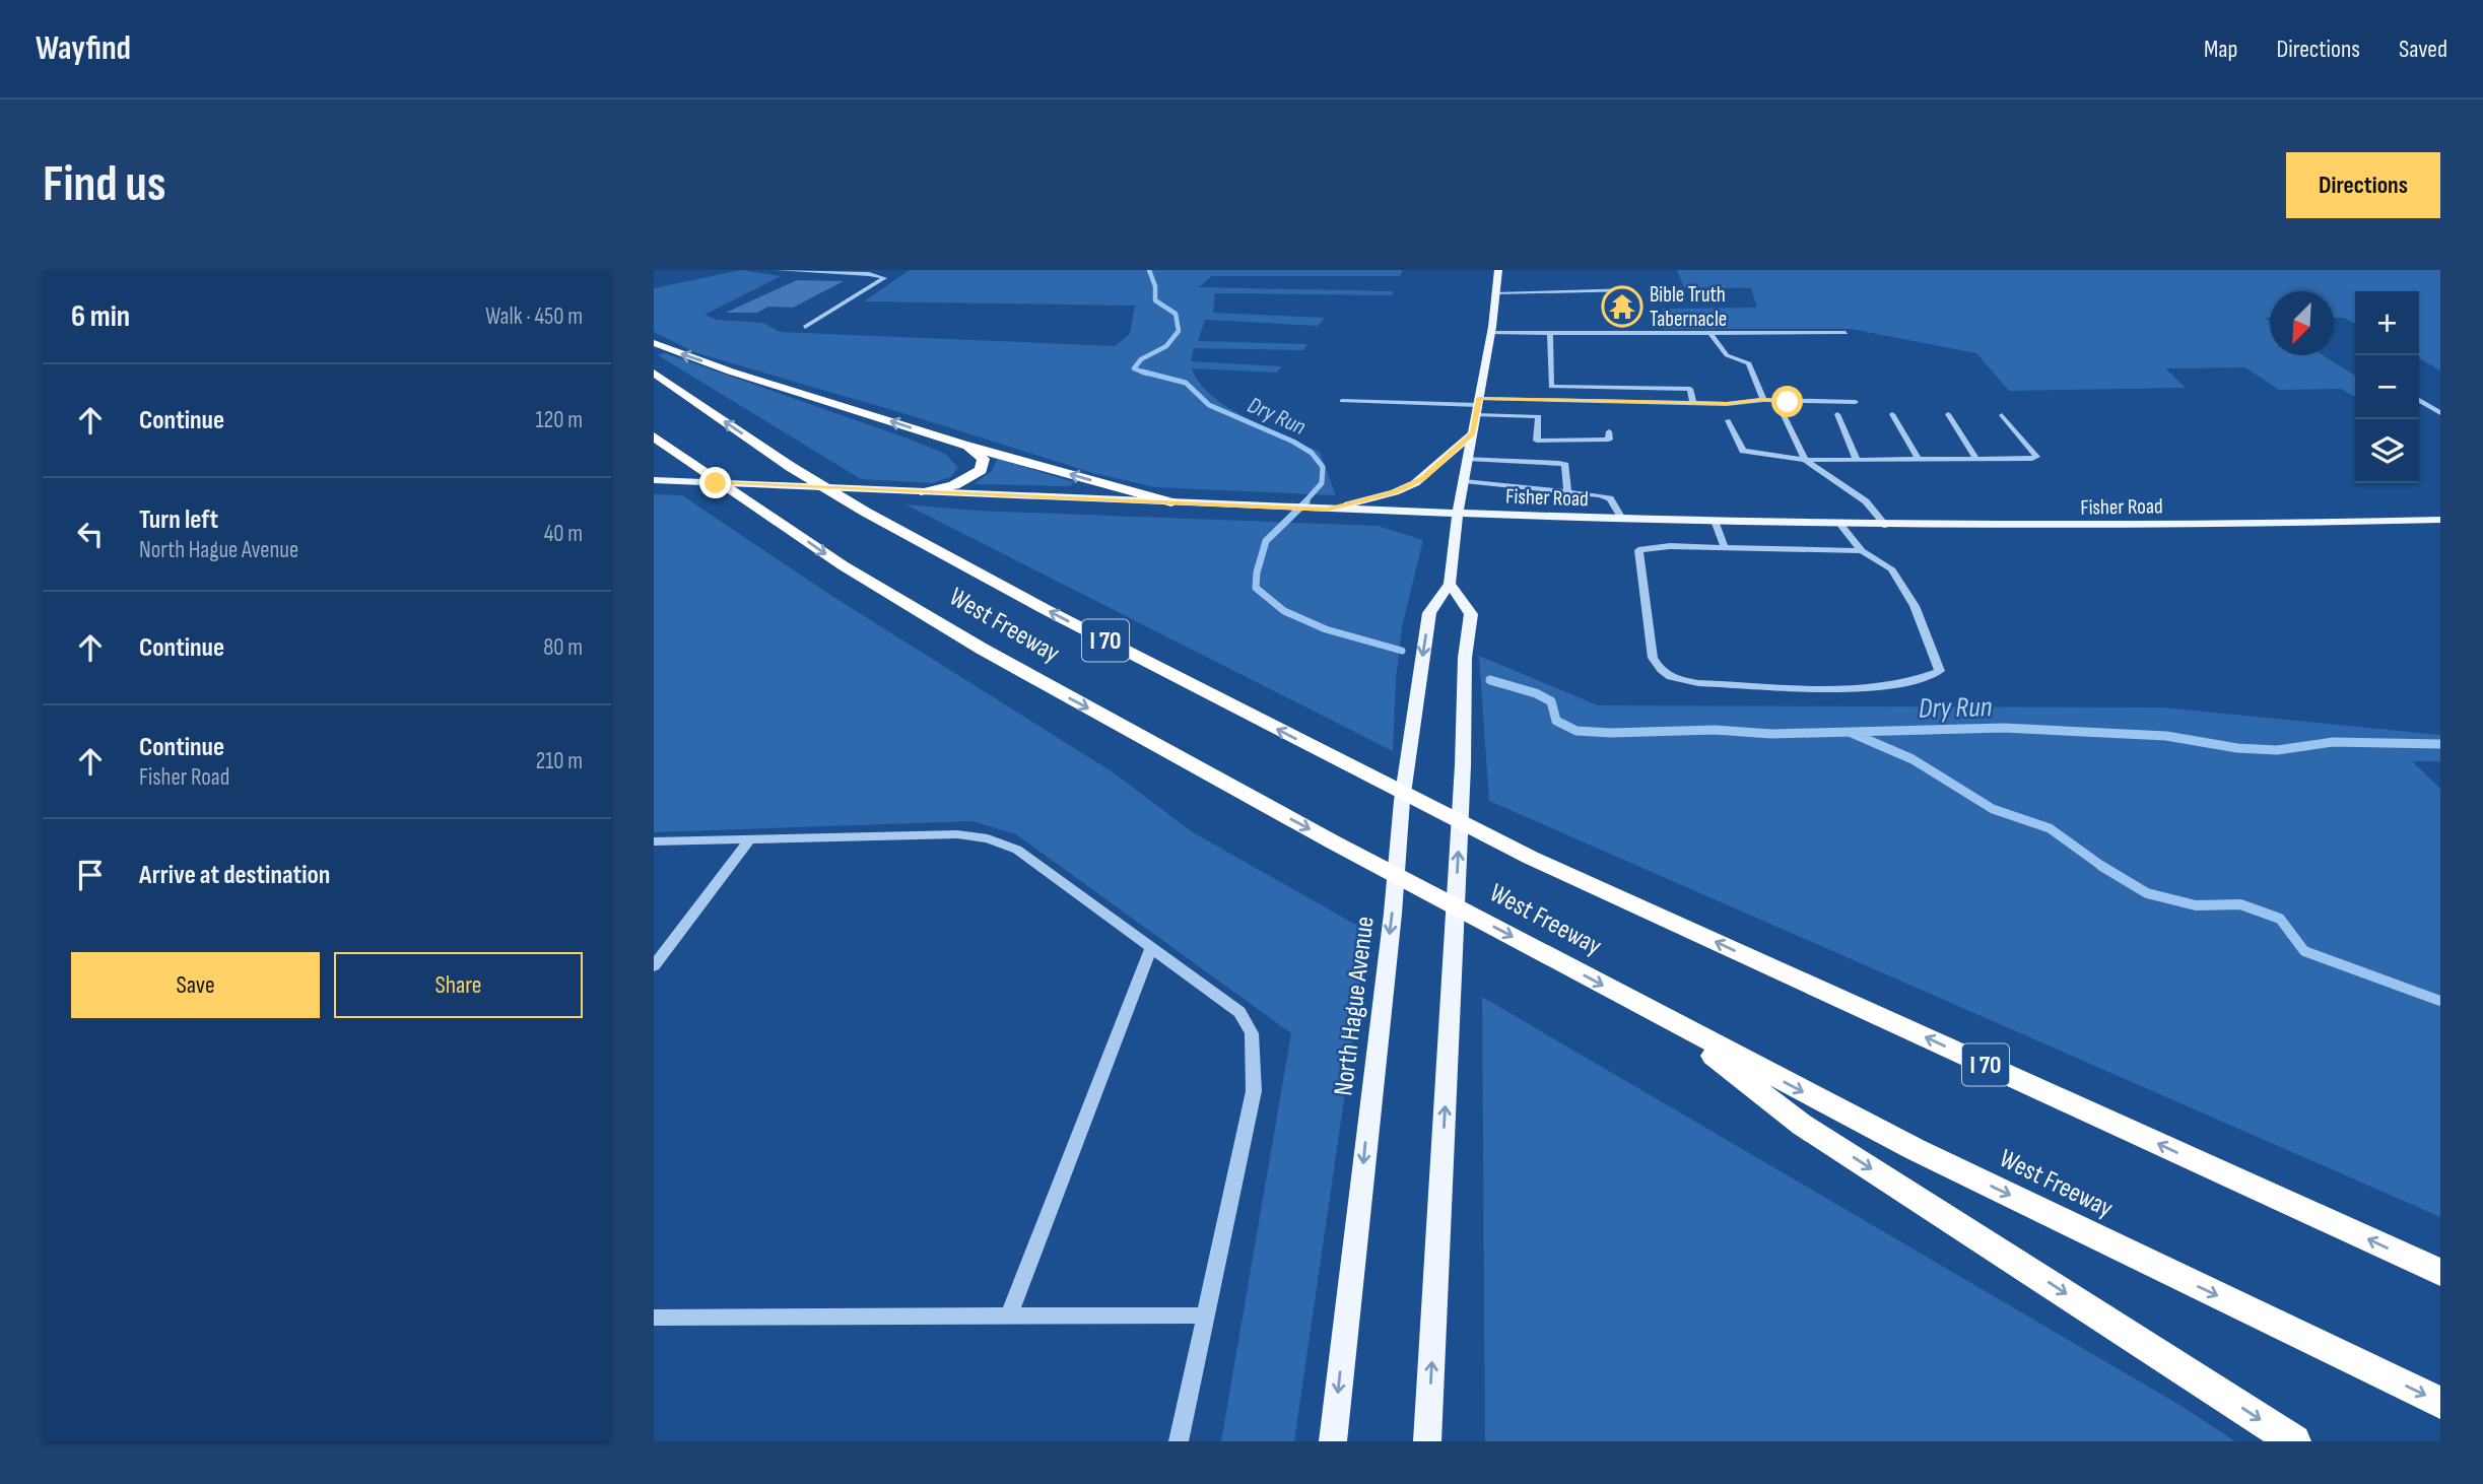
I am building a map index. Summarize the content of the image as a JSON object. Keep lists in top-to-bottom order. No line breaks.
{"streets":{"highway":["West Freeway","I 70"],"main road":["Fisher Road","North Hague Avenue"]},"crossings":[["Fisher Road","North Hague Avenue"]],"water":["Dry Run"],"places":{"temple":["Bible Truth Tabernacle"]},"north":"bottom left","page":{"header":"Wayfind","nav":["Map","Directions","Saved"],"buttons":["Directions",["Save","Share"]],"title":"Find us","heading":["6 min","Walk · 450 m"],"map_buttons":["+","−"],"list":[["Continue","120 m"],["Turn left","North Hague Avenue","40 m"],["Continue","80 m"],["Continue","Fisher Road","210 m"],"Arrive at destination"]}}
